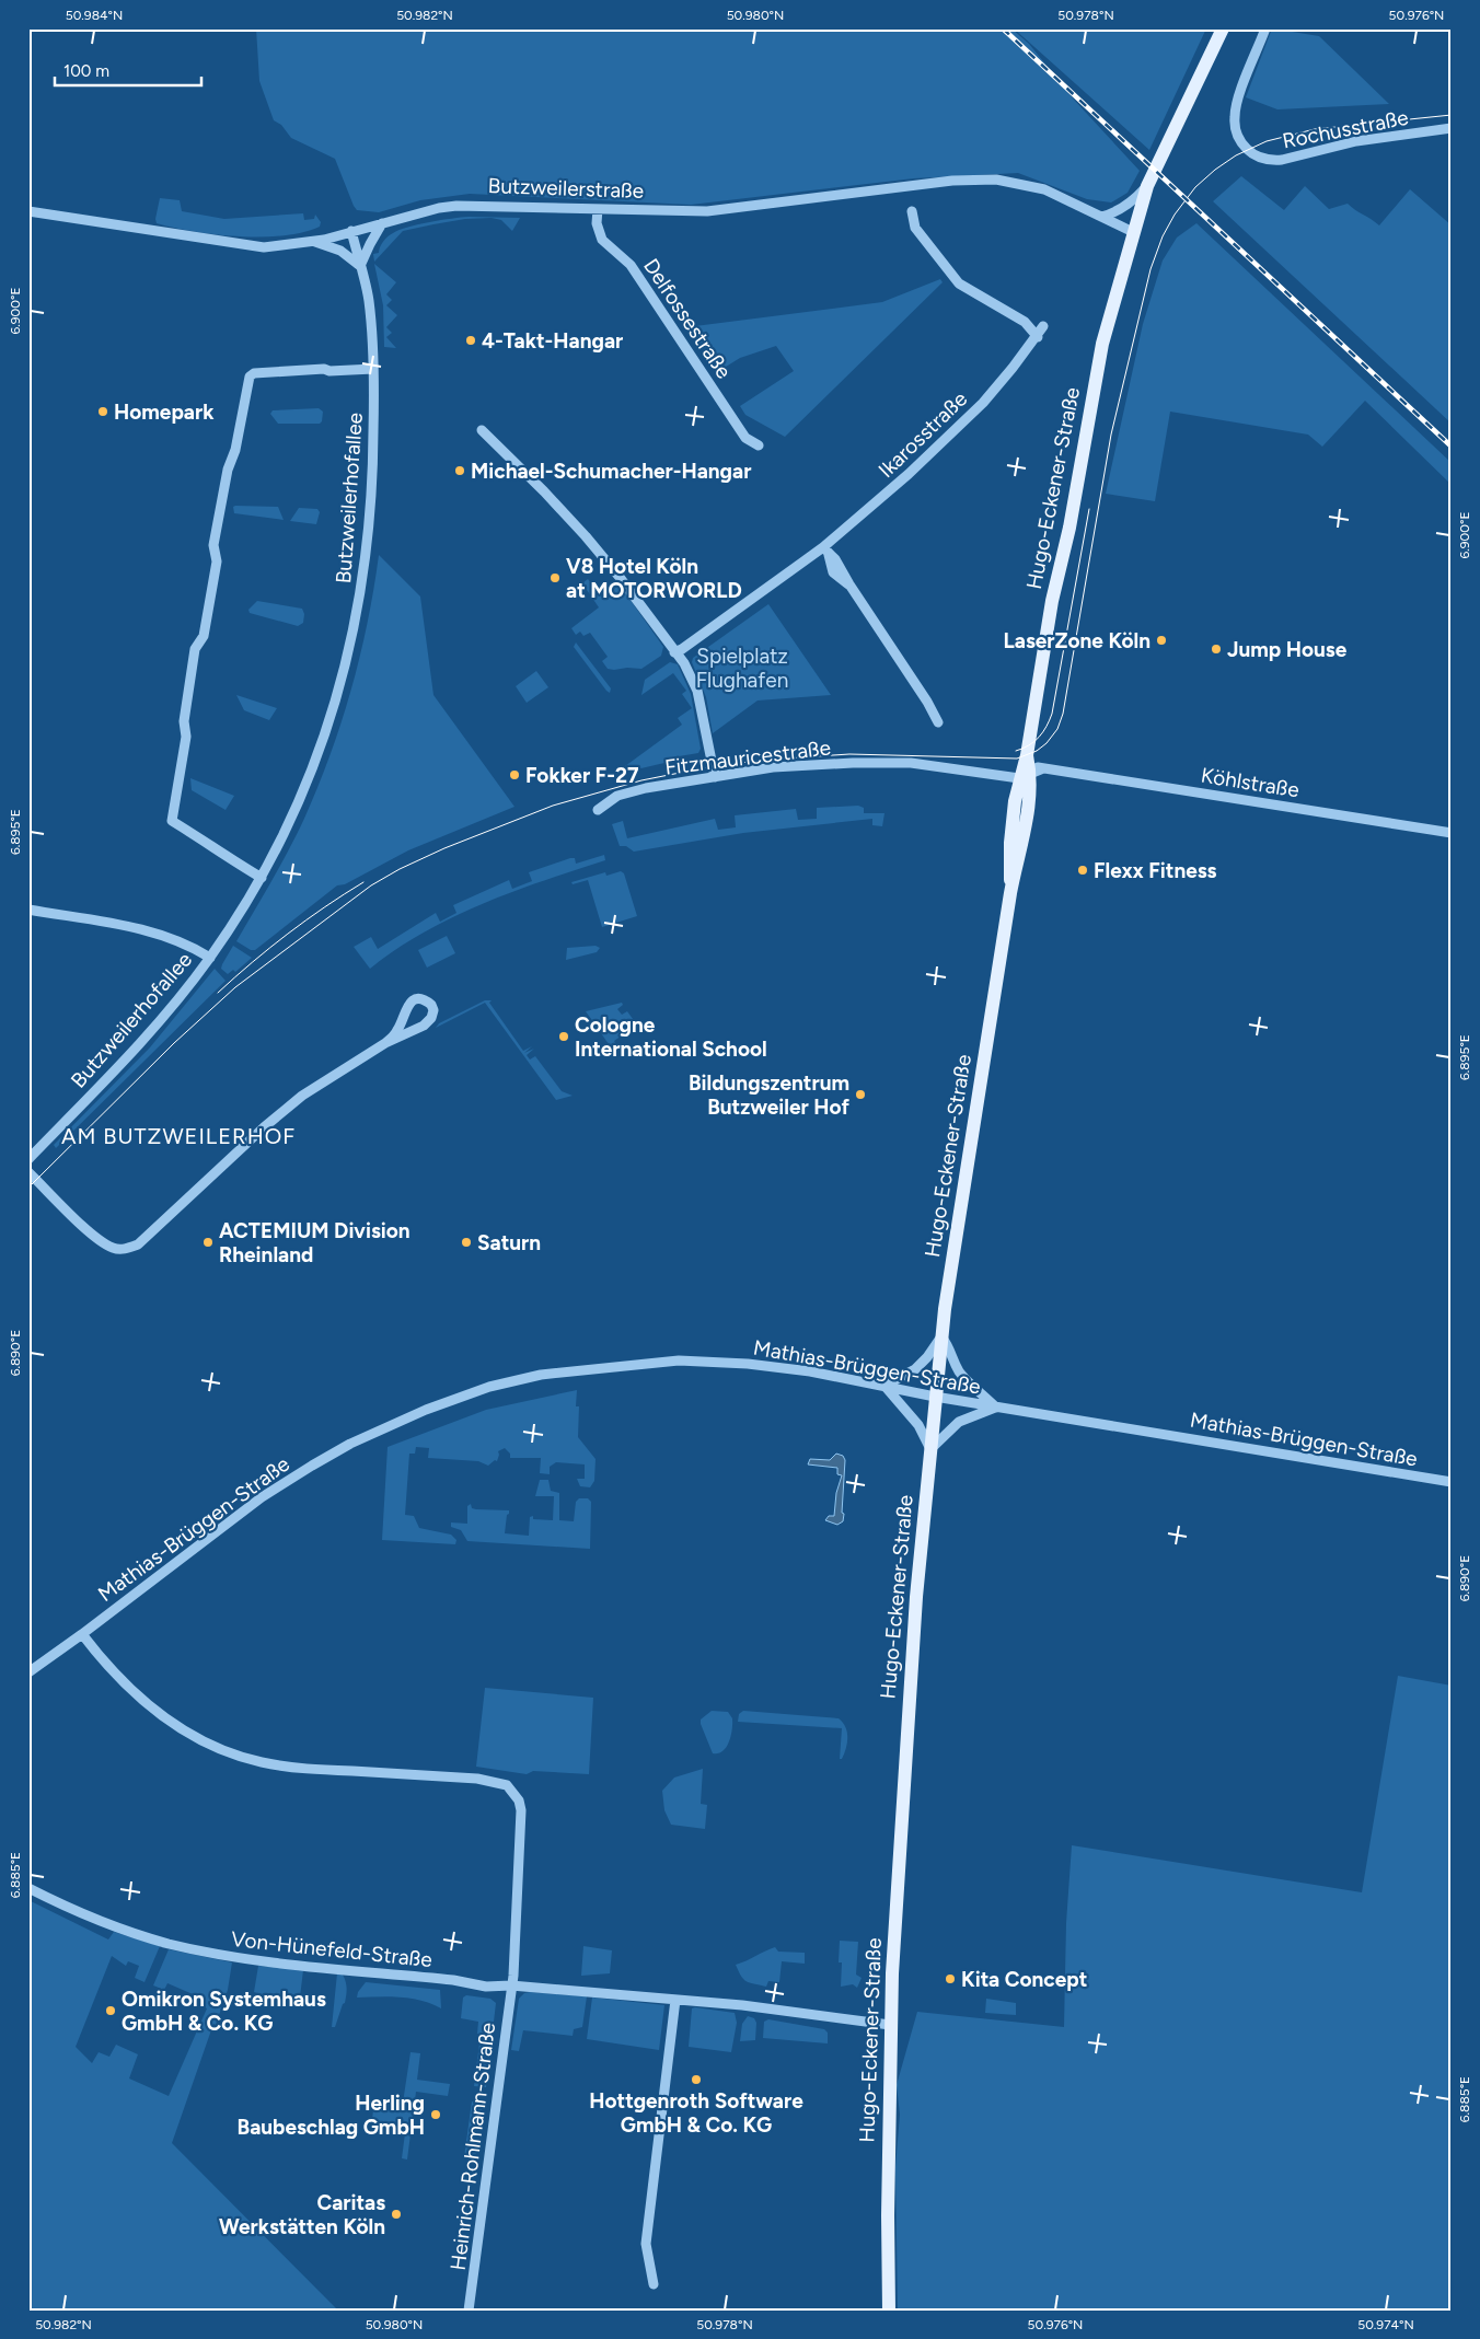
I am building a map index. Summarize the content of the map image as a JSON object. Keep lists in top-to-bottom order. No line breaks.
{"streets":{"main road":["Hugo-Eckener-Straße"],"street":["Rochusstraße","Butzweilerstraße","Delfossestraße","Ikarosstraße","Butzweilerhofallee","Fitzmauricestraße","Köhlstraße","Mathias-Brüggen-Straße","Von-Hünefeld-Straße","Heinrich-Rohlmann-Straße"]},"crossings":[["Butzweilerstraße","Delfossestraße"],["Butzweilerstraße","Hugo-Eckener-Straße"],["Butzweilerstraße","Butzweilerhofallee"],["Hugo-Eckener-Straße","Fitzmauricestraße"],["Hugo-Eckener-Straße","Köhlstraße"],["Hugo-Eckener-Straße","Mathias-Brüggen-Straße"],["Hugo-Eckener-Straße","Von-Hünefeld-Straße"],["Fitzmauricestraße","Köhlstraße"],["Mathias-Brüggen-Straße","Heinrich-Rohlmann-Straße"],["Von-Hünefeld-Straße","Heinrich-Rohlmann-Straße"]],"districts":["AM BUTZWEILERHOF"],"parks":["Spielplatz Flughafen"],"places":["4-Takt-Hangar","Homepark","Michael-Schumacher-Hangar","V8 Hotel Köln at MOTORWORLD","LaserZone Köln","Jump House","Fokker F-27","Flexx Fitness","Cologne International School","Bildungszentrum Butzweiler Hof","ACTEMIUM Division Rheinland","Saturn","Kita Concept","Omikron Systemhaus GmbH & Co. KG","Hottgenroth Software GmbH & Co. KG","Herling Baubeschlag GmbH","Caritas Werkstätten Köln"],"scale_bar":"100 m","coordinates":["50.984°N","50.982°N","50.980°N","50.978°N","50.976°N","6.900°E","6.895°E","6.890°E","6.885°E","50.974°N"]}
